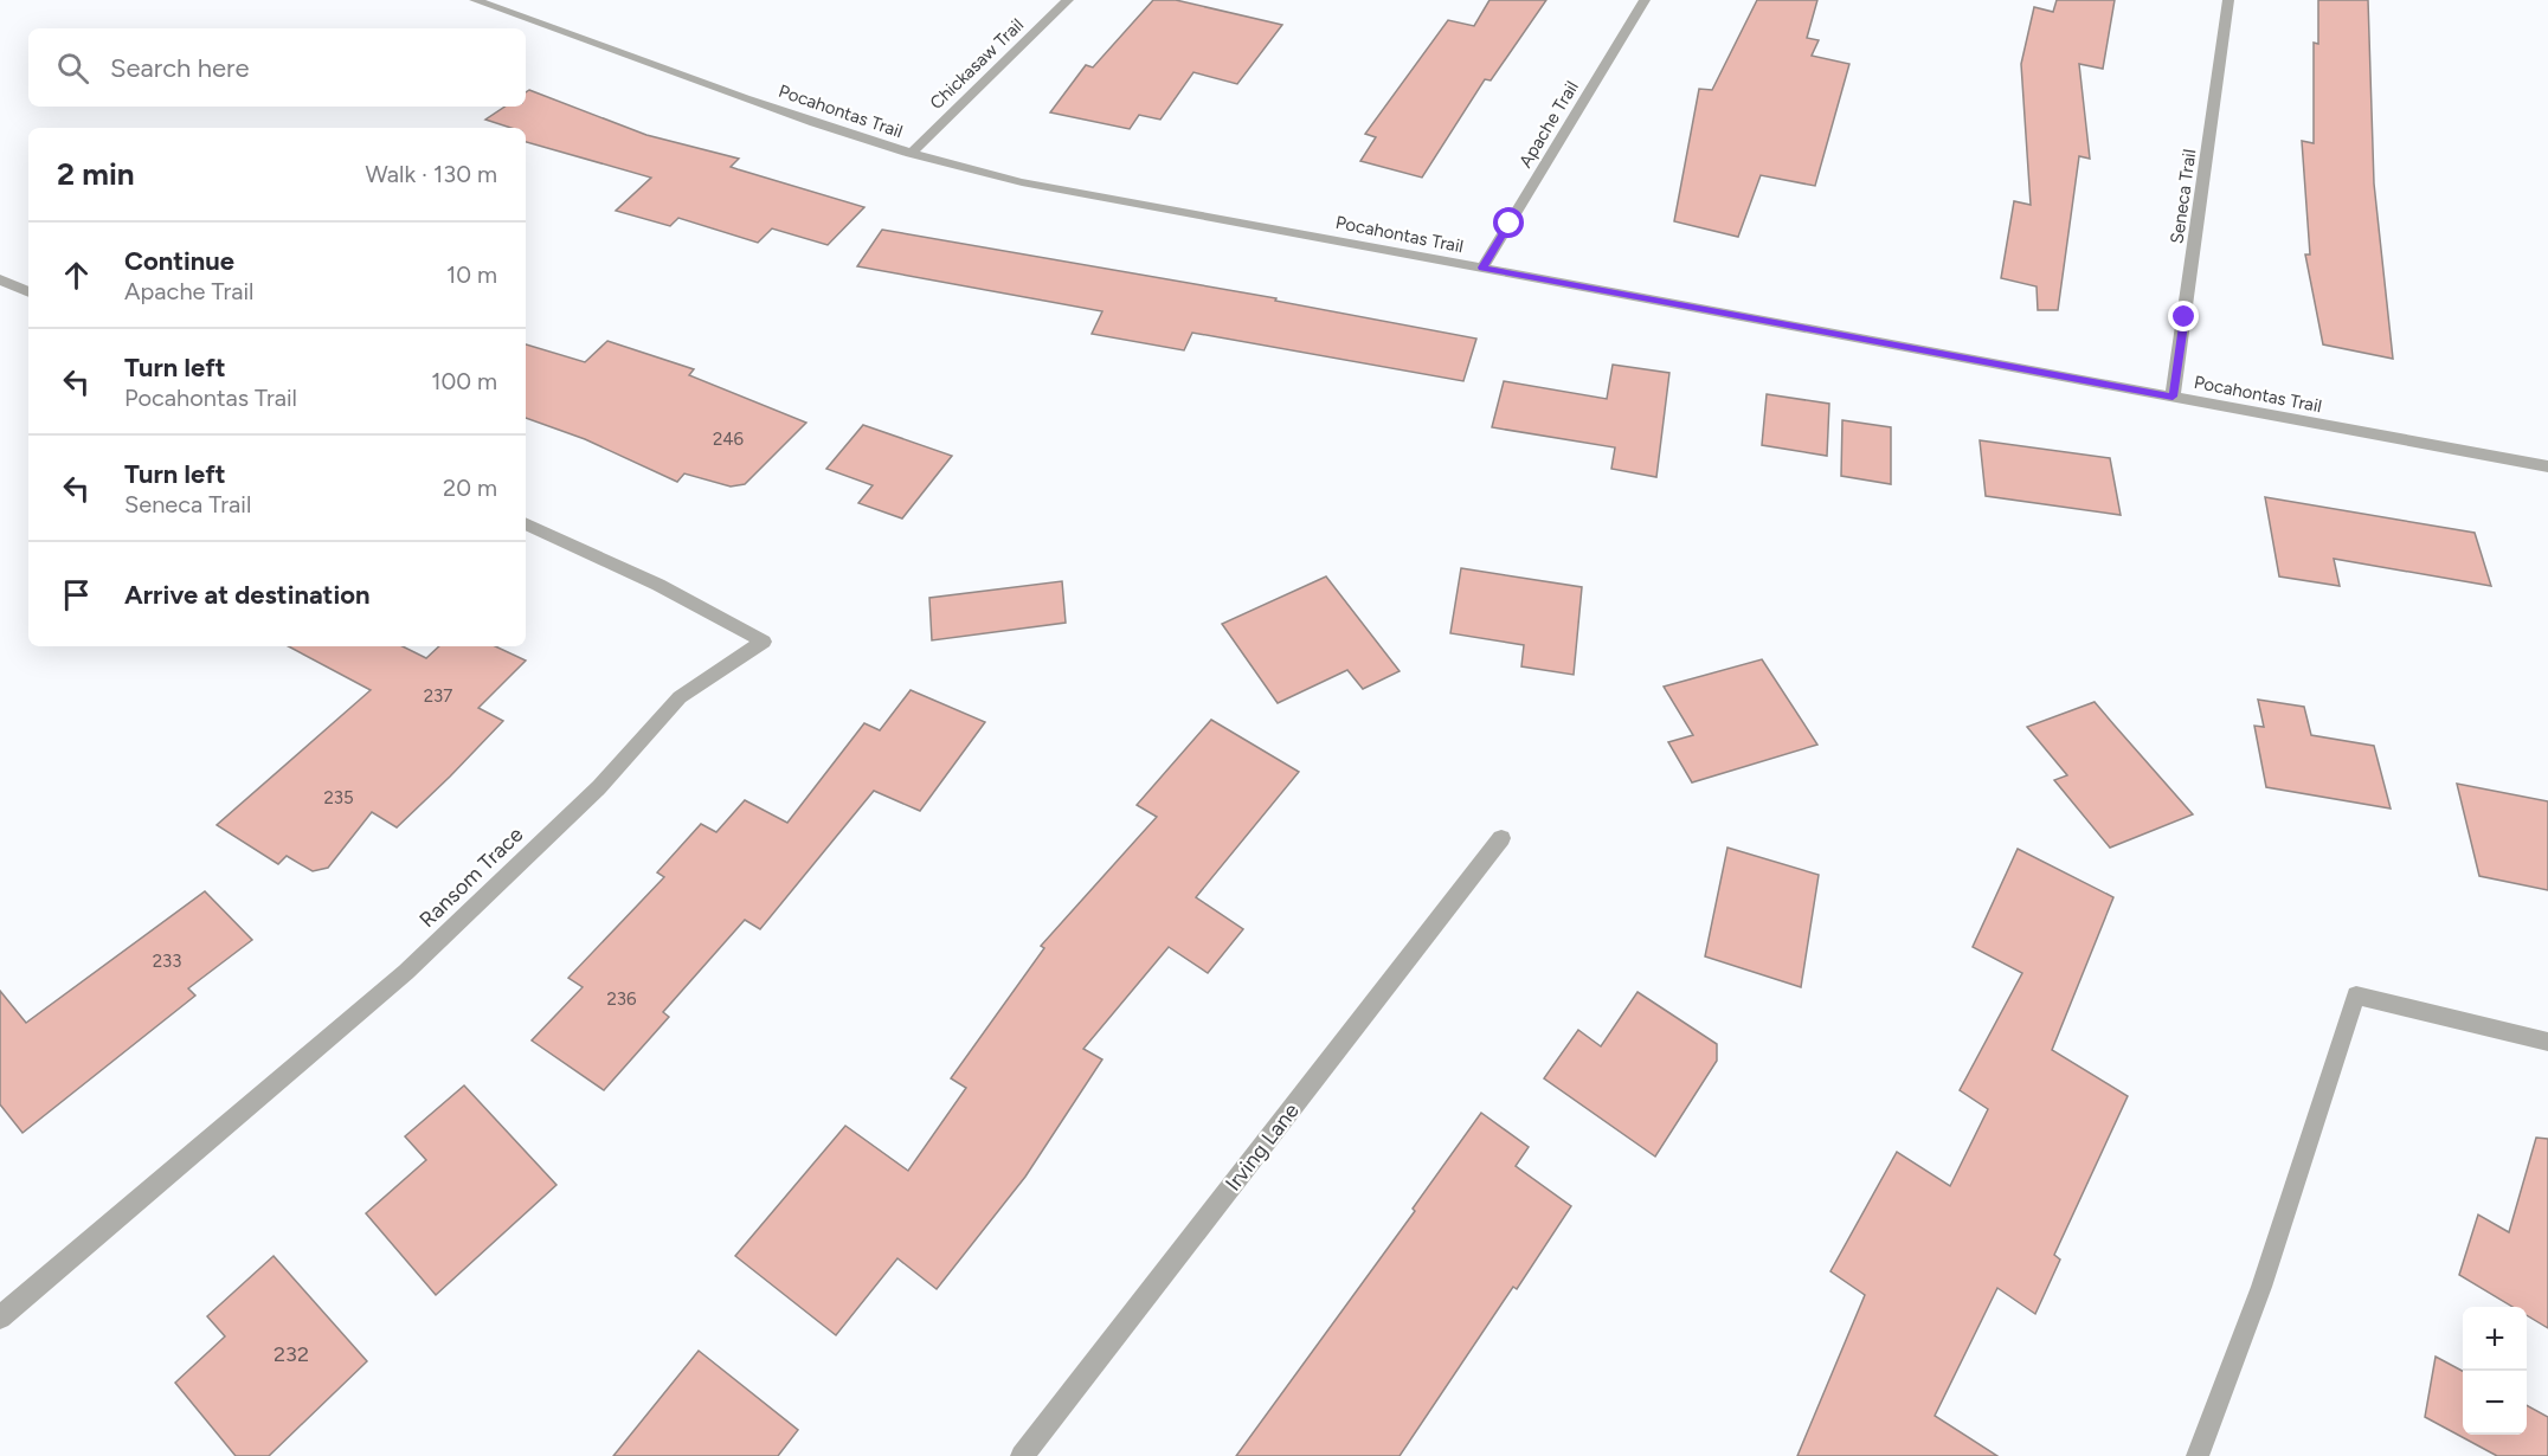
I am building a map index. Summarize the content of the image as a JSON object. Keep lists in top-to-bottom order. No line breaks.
{"streets":{"street":["Chickasaw Trail","Pocahontas Trail","Apache Trail","Seneca Trail","Ransom Trace","Irving Lane"]},"crossings":[["Chickasaw Trail","Pocahontas Trail"],["Pocahontas Trail","Apache Trail"],["Pocahontas Trail","Seneca Trail"]],"house_numbers":["246","237","235","233","236","232"],"page":{"search":"Search here","heading":["2 min","Walk · 130 m"],"list":[["Continue","Apache Trail","10 m"],["Turn left","Pocahontas Trail","100 m"],["Turn left","Seneca Trail","20 m"],"Arrive at destination"],"map_buttons":["+","−"]}}
